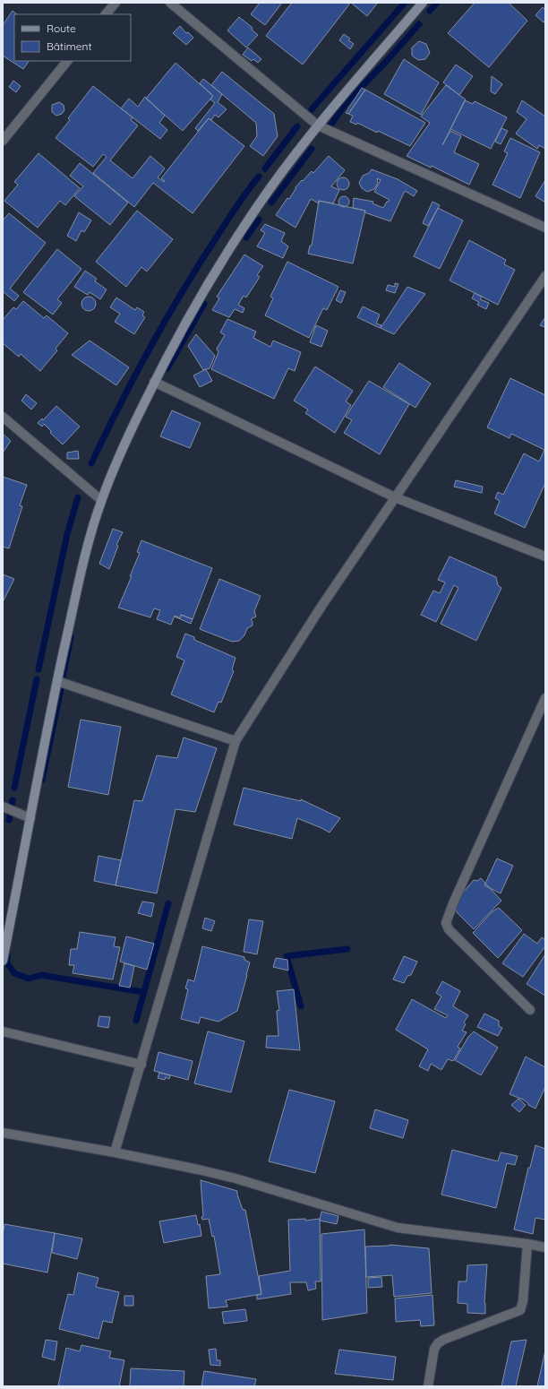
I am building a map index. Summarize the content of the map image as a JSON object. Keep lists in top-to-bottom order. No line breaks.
{"legend":["Route","Bâtiment"]}
